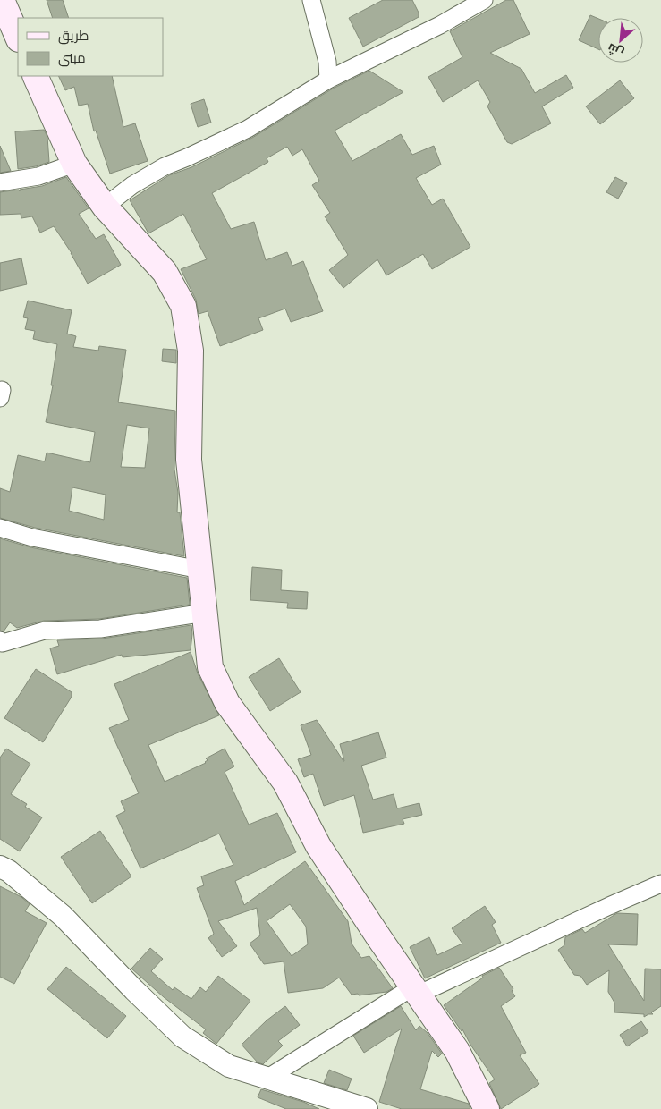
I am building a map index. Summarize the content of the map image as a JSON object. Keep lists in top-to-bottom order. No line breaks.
{"legend":["طريق","مبنى"],"north":"bottom left"}
